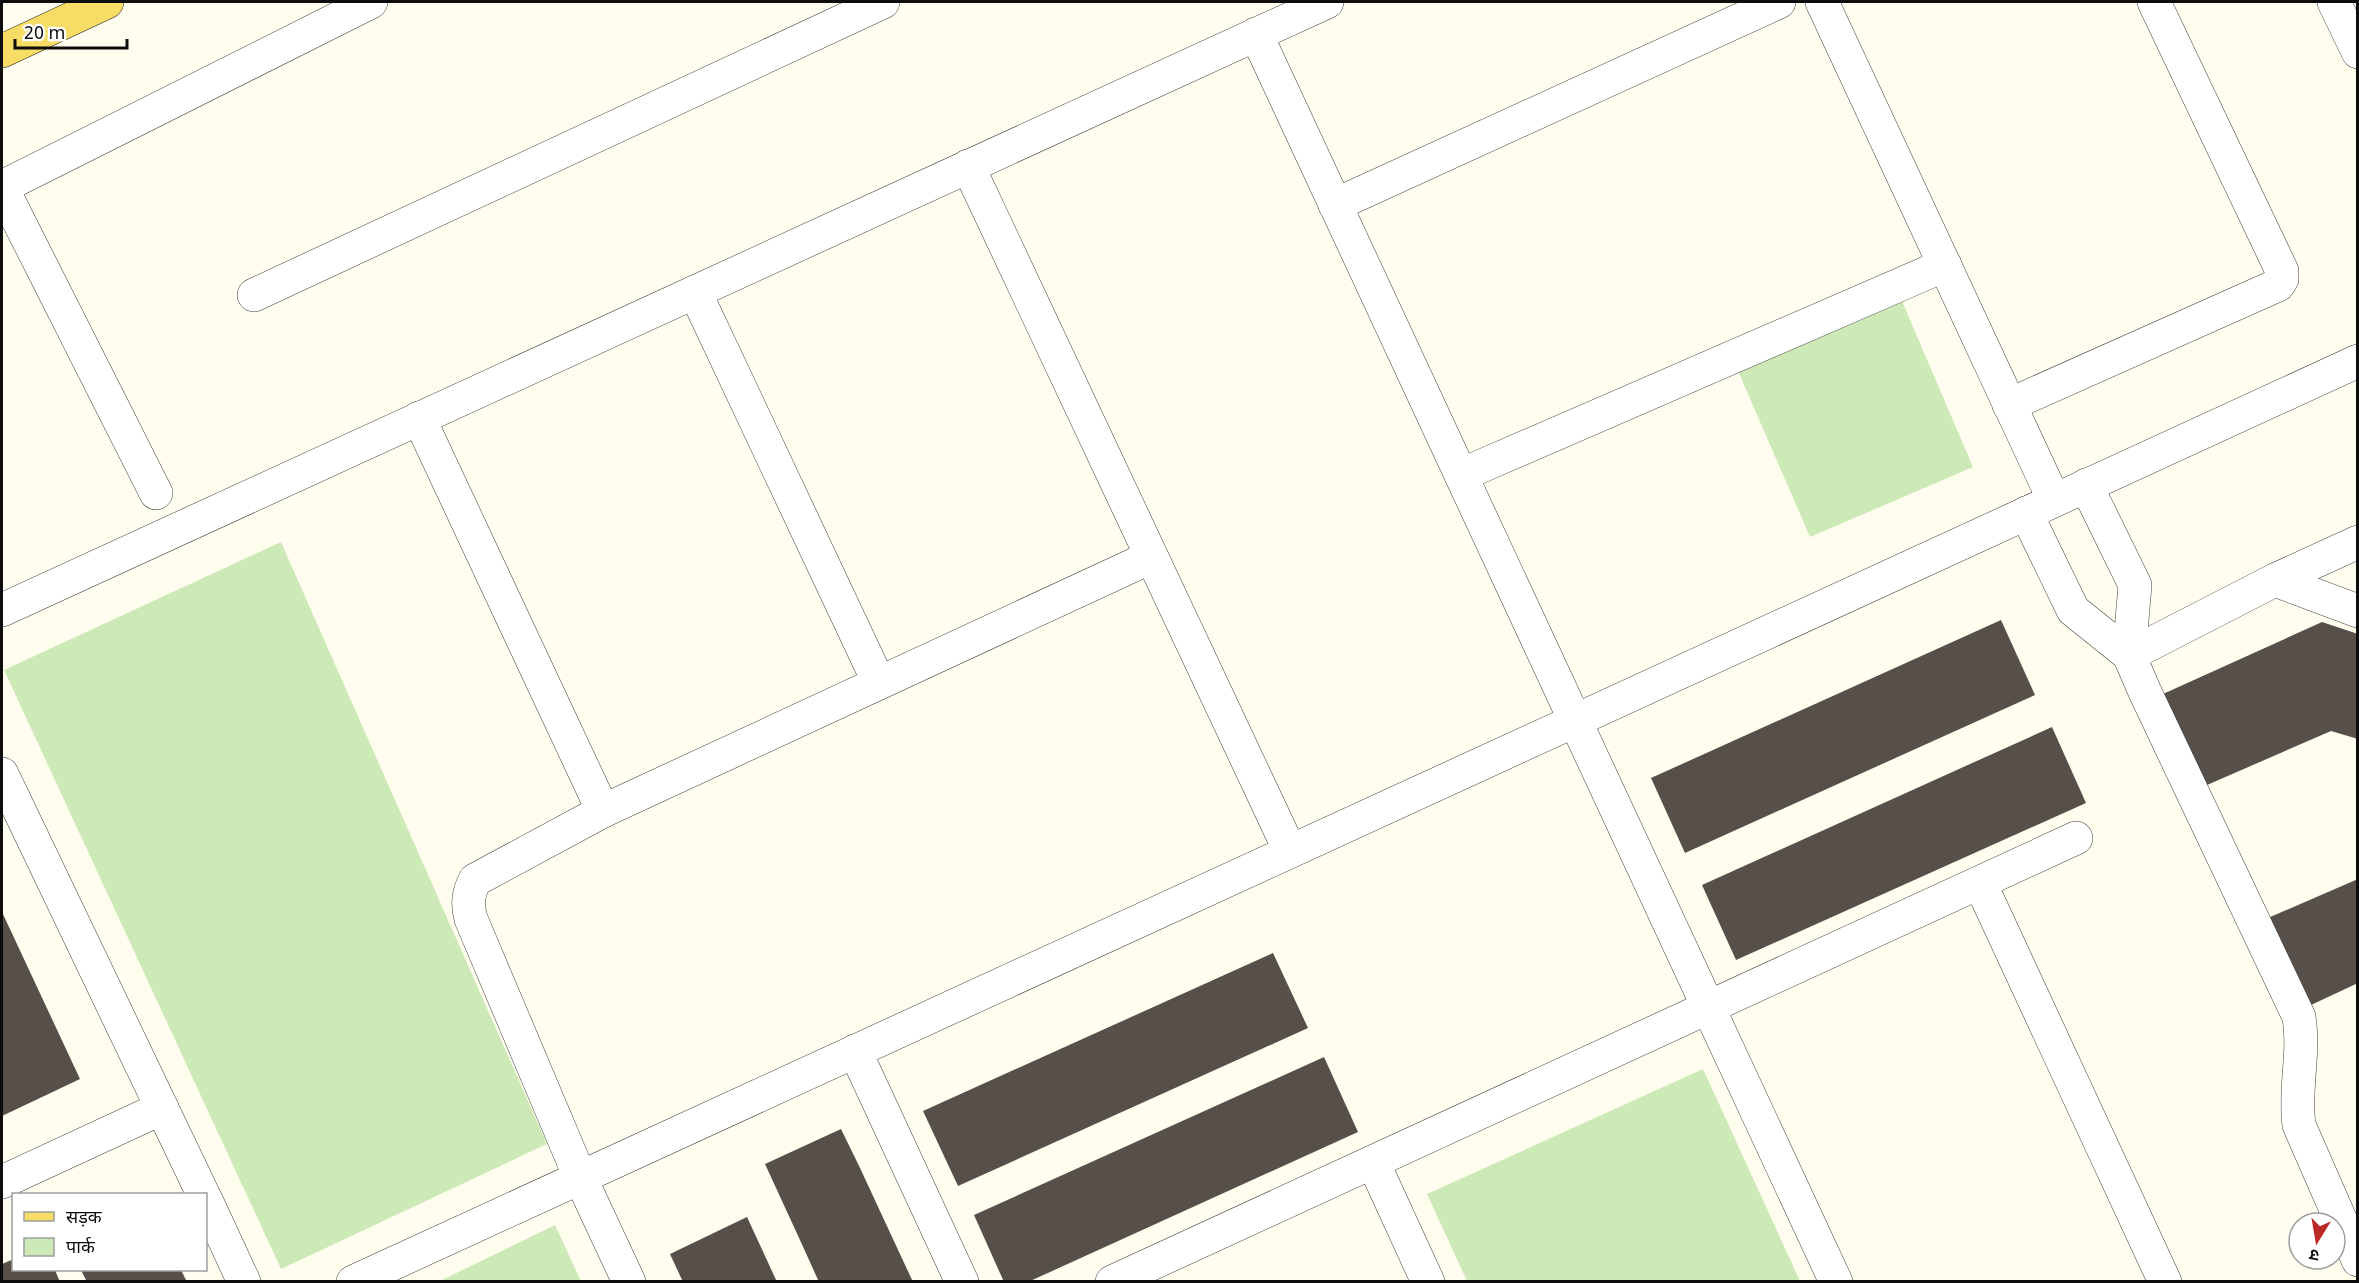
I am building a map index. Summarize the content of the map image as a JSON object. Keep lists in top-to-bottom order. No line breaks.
{"legend":["सड़क","पार्क"],"scale_bar":"20 m","north":"bottom"}
